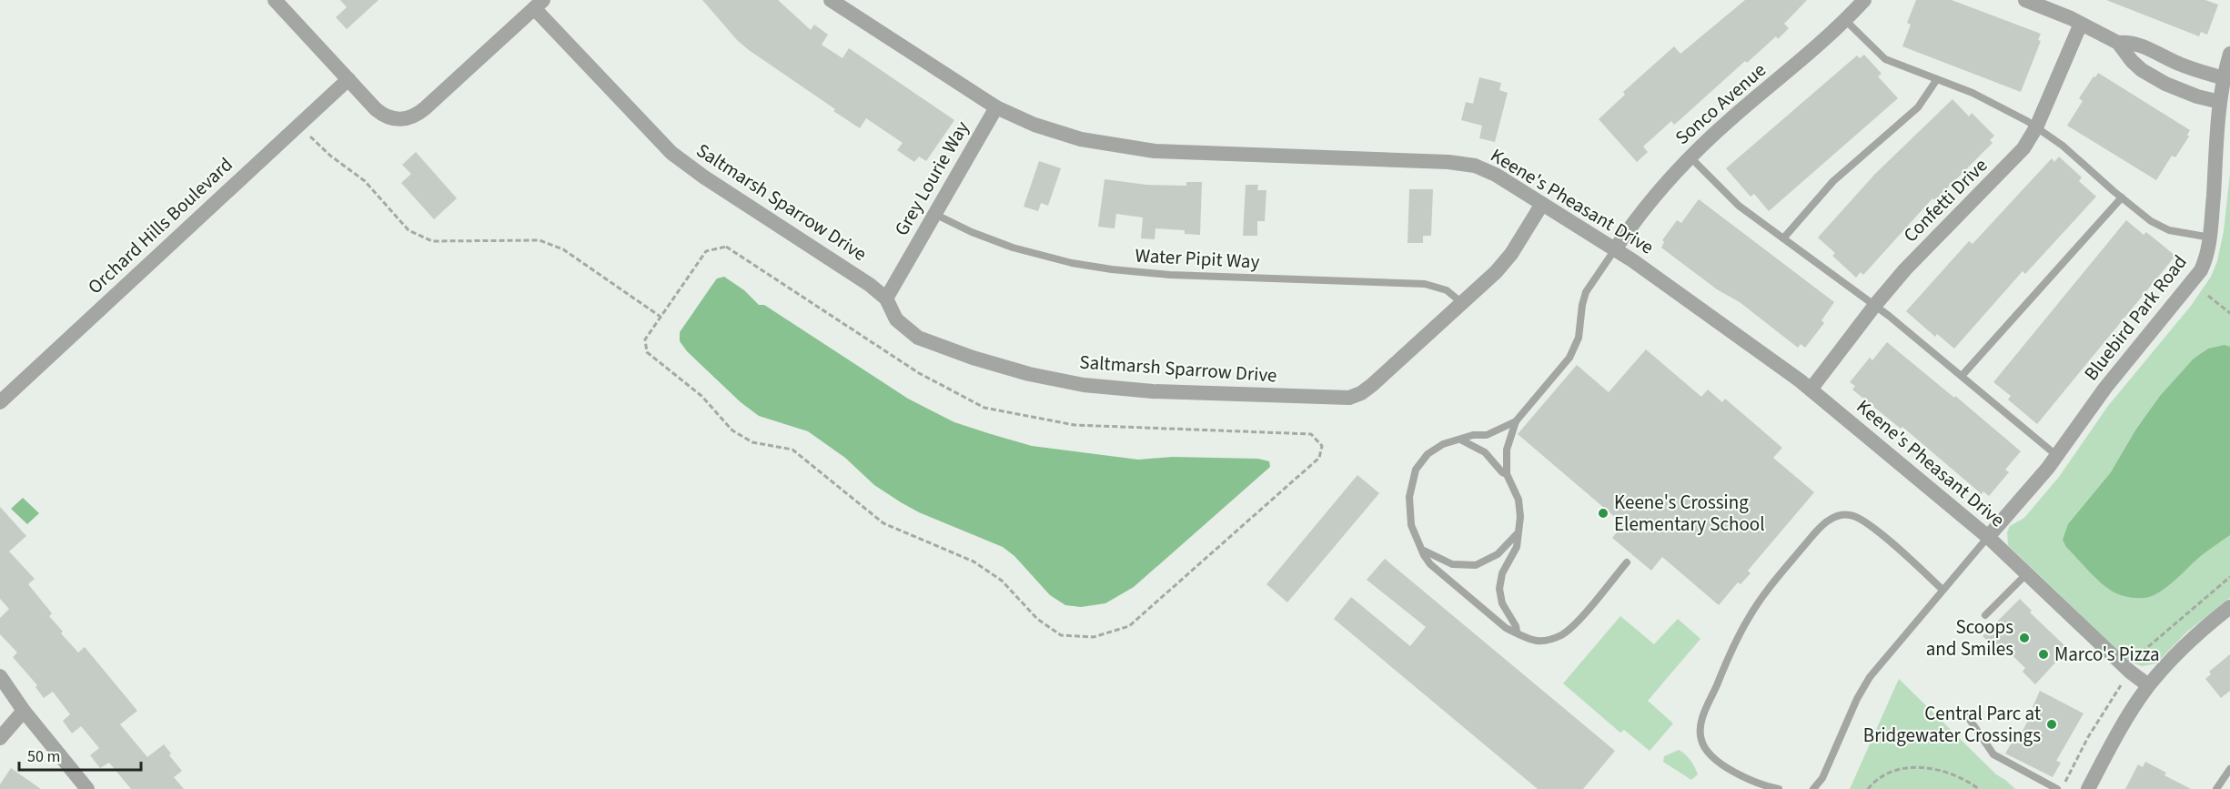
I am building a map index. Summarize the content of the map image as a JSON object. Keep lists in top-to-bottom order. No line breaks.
{"streets":{"street":["Sonco Avenue","Grey Lourie Way","Confetti Drive","Keene's Pheasant Drive","Saltmarsh Sparrow Drive","Orchard Hills Boulevard","Bluebird Park Road"],"lane":["Water Pipit Way"]},"crossings":[["Sonco Avenue","Keene's Pheasant Drive"],["Grey Lourie Way","Keene's Pheasant Drive"],["Grey Lourie Way","Saltmarsh Sparrow Drive"],["Grey Lourie Way","Water Pipit Way"],["Confetti Drive","Keene's Pheasant Drive"],["Keene's Pheasant Drive","Saltmarsh Sparrow Drive"],["Keene's Pheasant Drive","Bluebird Park Road"],["Saltmarsh Sparrow Drive","Water Pipit Way"]],"places":["Keene's Crossing Elementary School","Scoops and Smiles","Marco's Pizza","Central Parc at Bridgewater Crossings"],"scale_bar":"50 m"}
